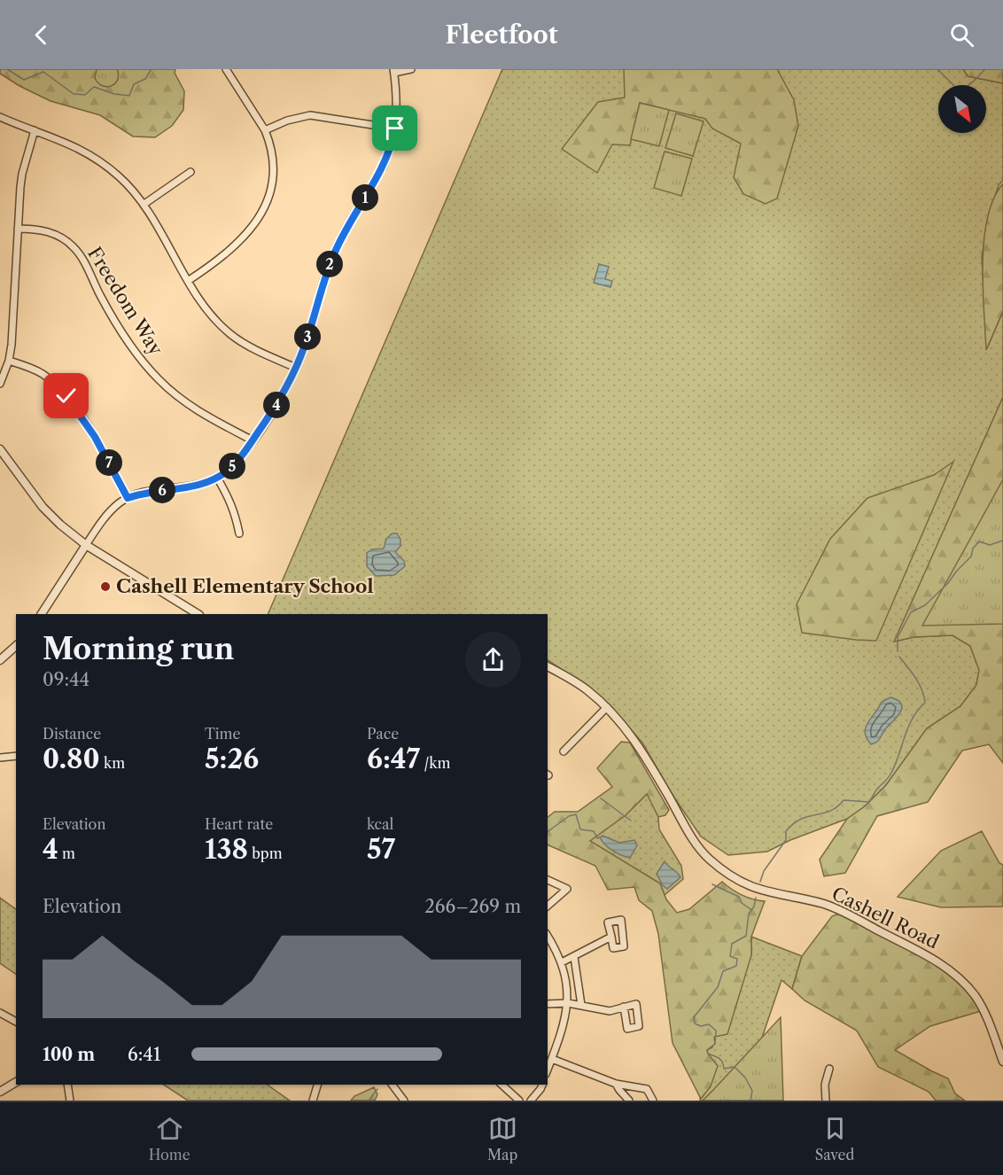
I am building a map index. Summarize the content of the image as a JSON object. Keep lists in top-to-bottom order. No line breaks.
{"streets":{"street":["Freedom Way","Cashell Road"]},"places":["Cashell Elementary School"],"north":"bottom right","page":{"header":"Fleetfoot","pins":["1","2","3","4","7","5","6"],"heading":["Morning run","09:44"],"stats":[["Distance","0.80 km"],["Time","5:26"],["Pace","6:47 /km"],["Elevation","4 m"],["Heart rate","138 bpm"],["kcal","57"]],"chart":["Elevation","266–269 m"],"list":[{"name":"100 m","note":"6:41"}],"tabs":["Home","Map","Saved"]}}
